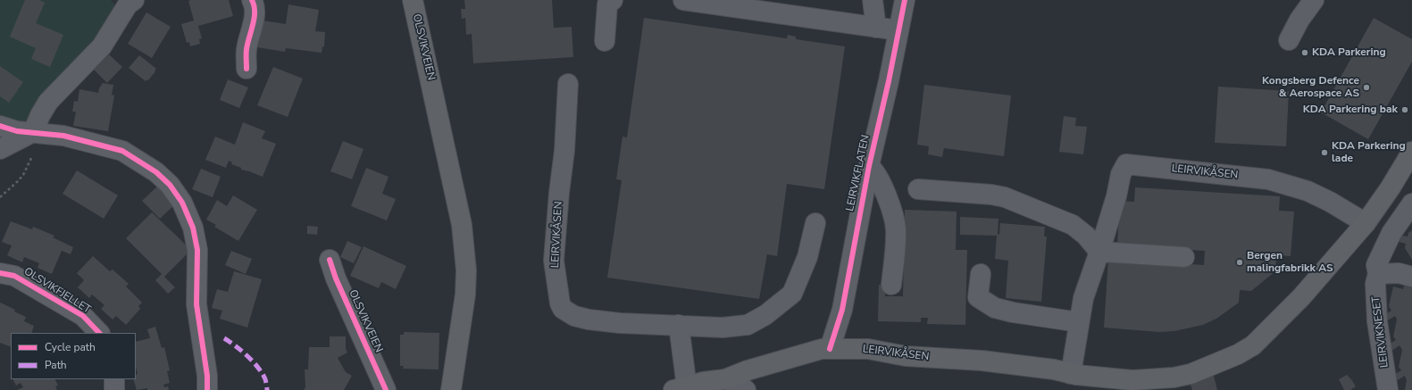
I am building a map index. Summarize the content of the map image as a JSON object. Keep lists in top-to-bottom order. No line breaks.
{"streets":{"main road":["OLSVIKVEIEN","LEIRVIKÅSEN"],"street":["LEIRVIKFLATEN","OLSVIKFJELLET","LEIRVIKNESET"]},"crossings":[["LEIRVIKÅSEN","LEIRVIKFLATEN"]],"places":["KDA Parkering","Kongsberg Defence & Aerospace AS","KDA Parkering bak","KDA Parkering lade","Bergen malingfabrikk AS"],"legend":["Cycle path","Path"]}
